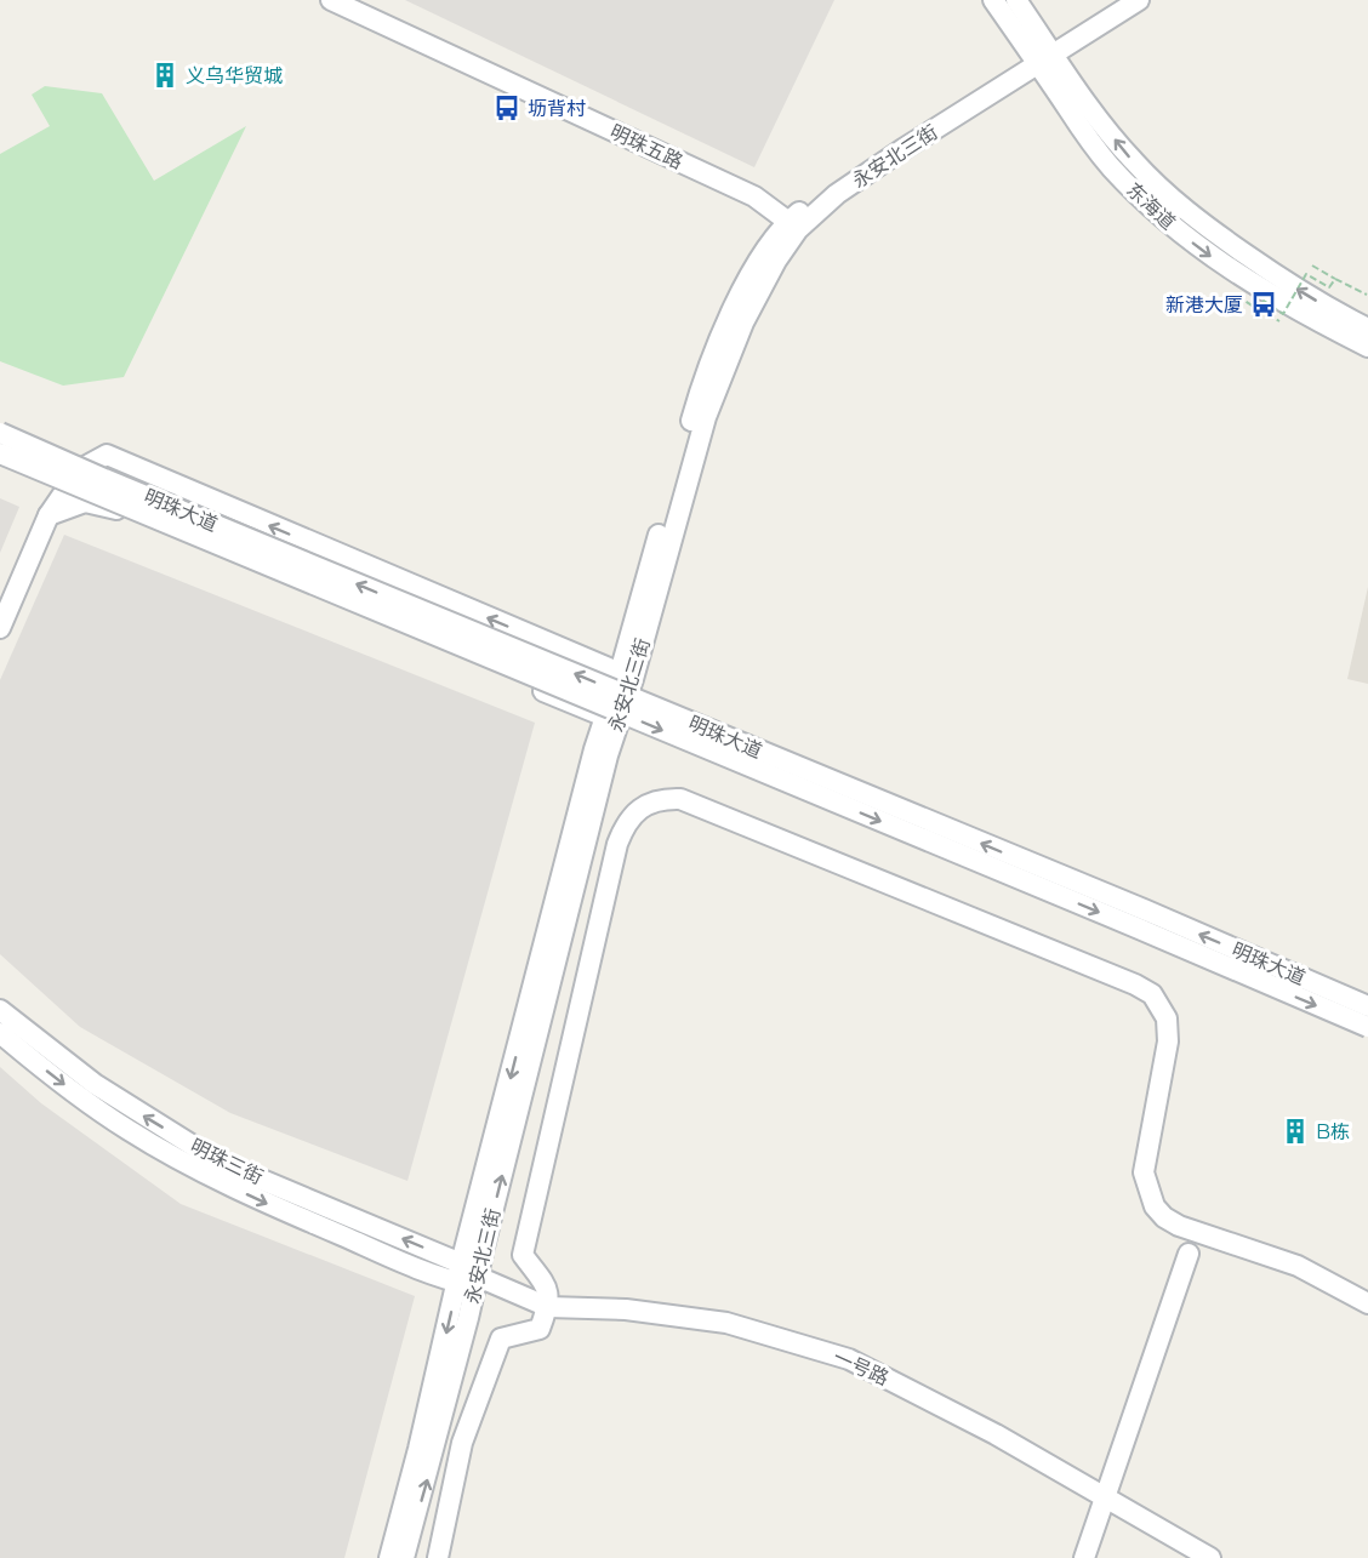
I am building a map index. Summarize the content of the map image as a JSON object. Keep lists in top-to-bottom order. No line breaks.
{"streets":{"street":["明珠五路","永安北三街","东海道","明珠大道","明珠三街","一号路"]},"crossings":[["明珠五路","永安北三街"],["永安北三街","东海道"],["永安北三街","明珠大道"],["永安北三街","明珠三街"],["永安北三街","一号路"],["明珠三街","一号路"]],"places":{"building":["义乌华贸城","B栋"],"bus stop":["坜背村","新港大厦"]}}
